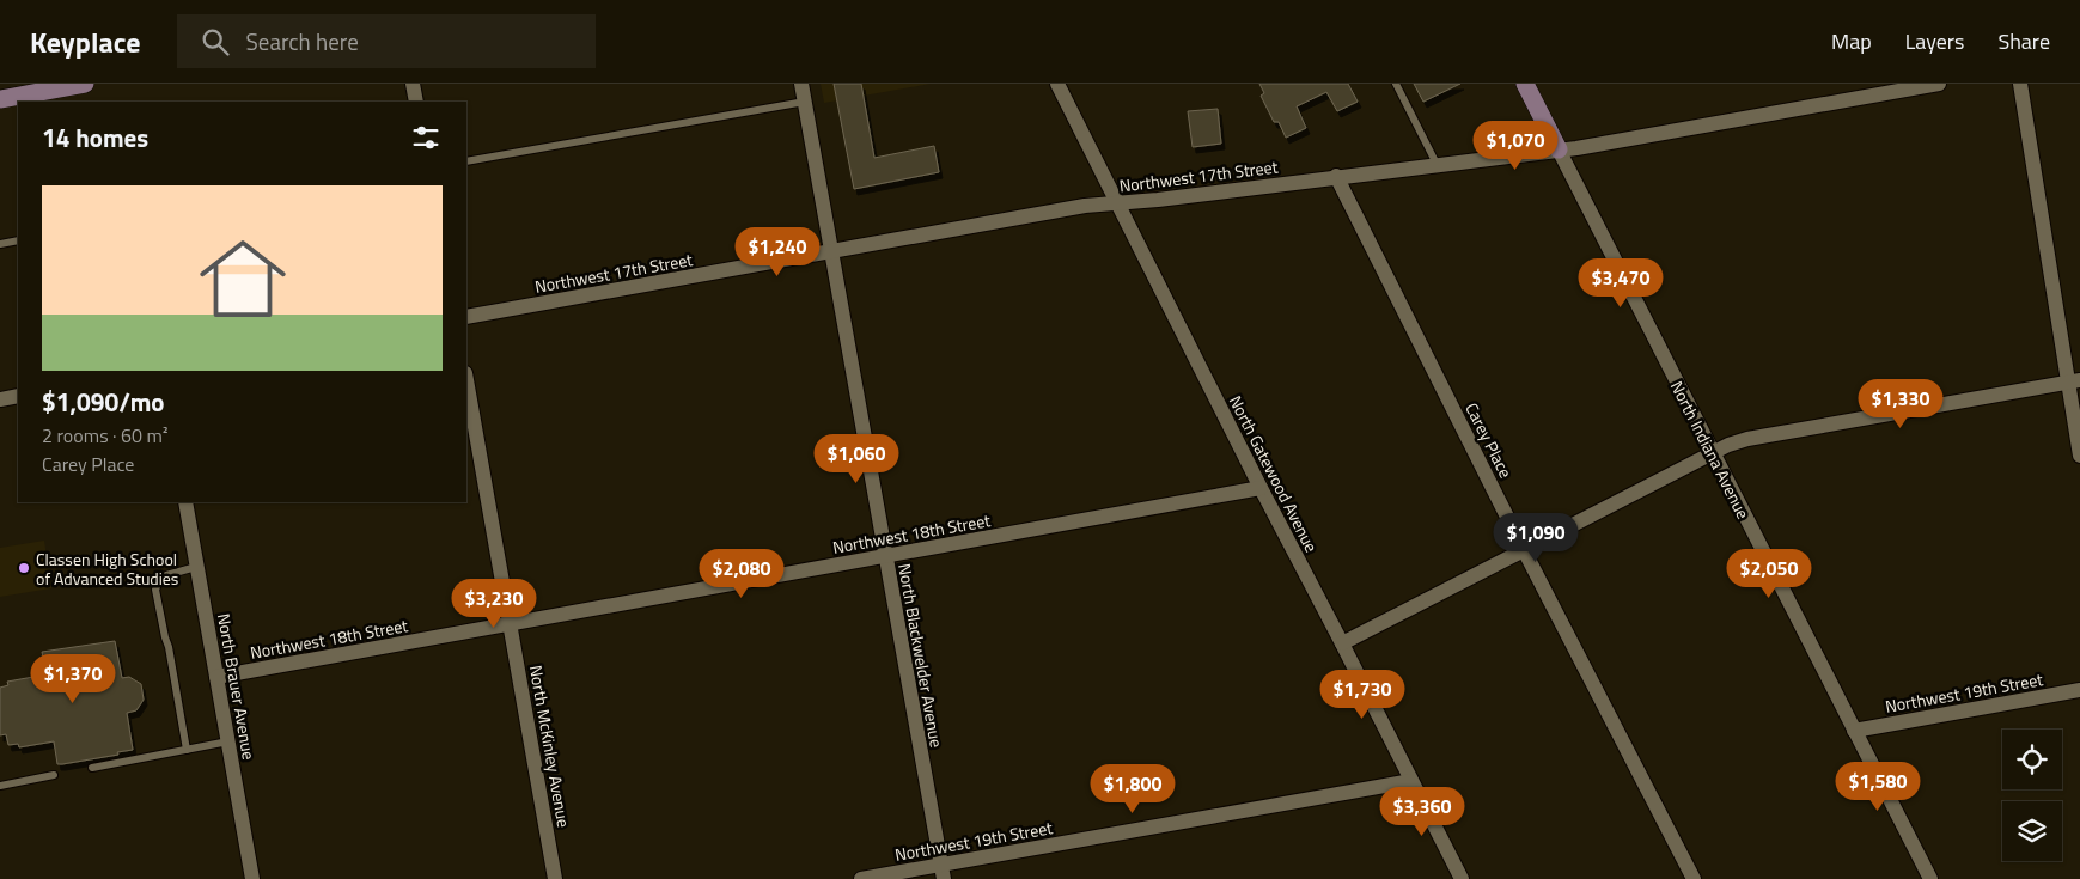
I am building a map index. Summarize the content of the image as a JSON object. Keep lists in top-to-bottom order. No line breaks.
{"streets":{"street":["Northwest 17th Street","Carey Place","North Indiana Avenue","North Gatewood Avenue","Northwest 18th Street","North Blackwelder Avenue","North Brauer Avenue","Northwest 19th Street","North McKinley Avenue"]},"crossings":[["Northwest 17th Street","Carey Place"],["Northwest 17th Street","North Indiana Avenue"],["Northwest 17th Street","North Gatewood Avenue"],["Northwest 17th Street","North Blackwelder Avenue"],["North Indiana Avenue","Northwest 19th Street"],["North Gatewood Avenue","Northwest 18th Street"],["North Gatewood Avenue","Northwest 19th Street"],["Northwest 18th Street","North Blackwelder Avenue"],["Northwest 18th Street","North Brauer Avenue"],["Northwest 18th Street","North McKinley Avenue"],["North Blackwelder Avenue","Northwest 19th Street"]],"places":["Classen High School of Advanced Studies"],"page":{"header":"Keyplace","search":"Search here","nav":["Map","Layers","Share"],"heading":"14 homes","price":["$1,070","$1,240","$3,470","$1,330","$1,060","$1,090","$2,080","$2,050","$3,230","$1,370","$1,730","$1,580","$1,800","$3,360"],"list":[{"name":"$1,090/mo","note":"2 rooms · 60 m² · Carey Place"}]}}
